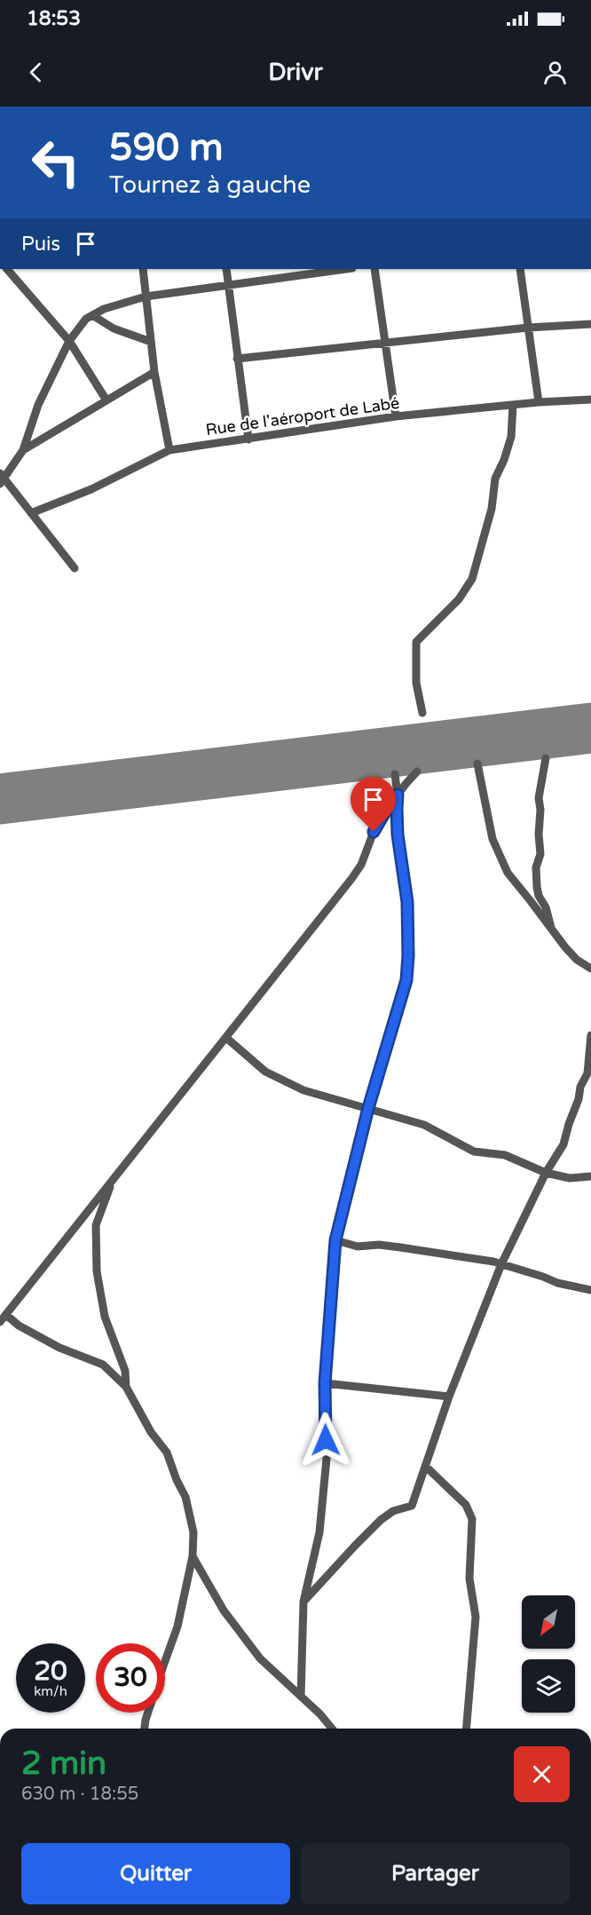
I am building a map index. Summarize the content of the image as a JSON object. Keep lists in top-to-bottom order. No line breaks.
{"streets":{"street":["Rue de l'aéroport de Labé"]},"north":"bottom left","page":{"status":"18:53","header":"Drivr","turn":["590 m","Tournez à gauche"],"then":"Puis","speed":"20 km/h","limit":"30","heading":["2 min","630 m · 18:55"],"buttons":["Quitter","Partager"]}}
